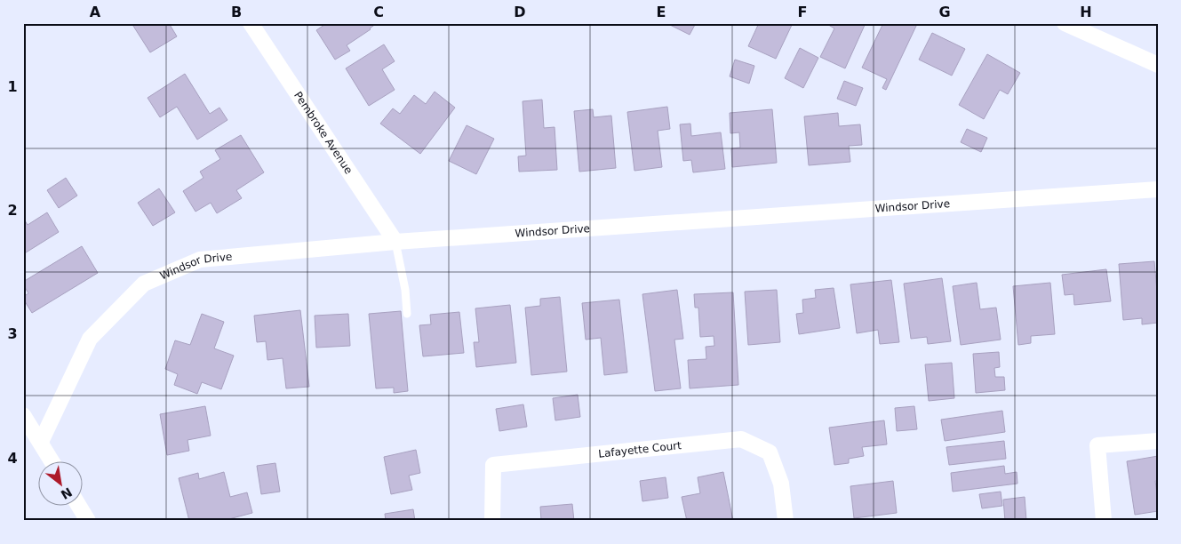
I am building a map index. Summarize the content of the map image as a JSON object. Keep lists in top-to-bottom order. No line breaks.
{"streets":{"street":["Pembroke Avenue","Windsor Drive","Lafayette Court"]},"crossings":[["Pembroke Avenue","Windsor Drive"]],"north":"bottom right","grid":{"columns":["A","B","C","D","E","F","G","H"],"rows":["1","2","3","4"]}}
